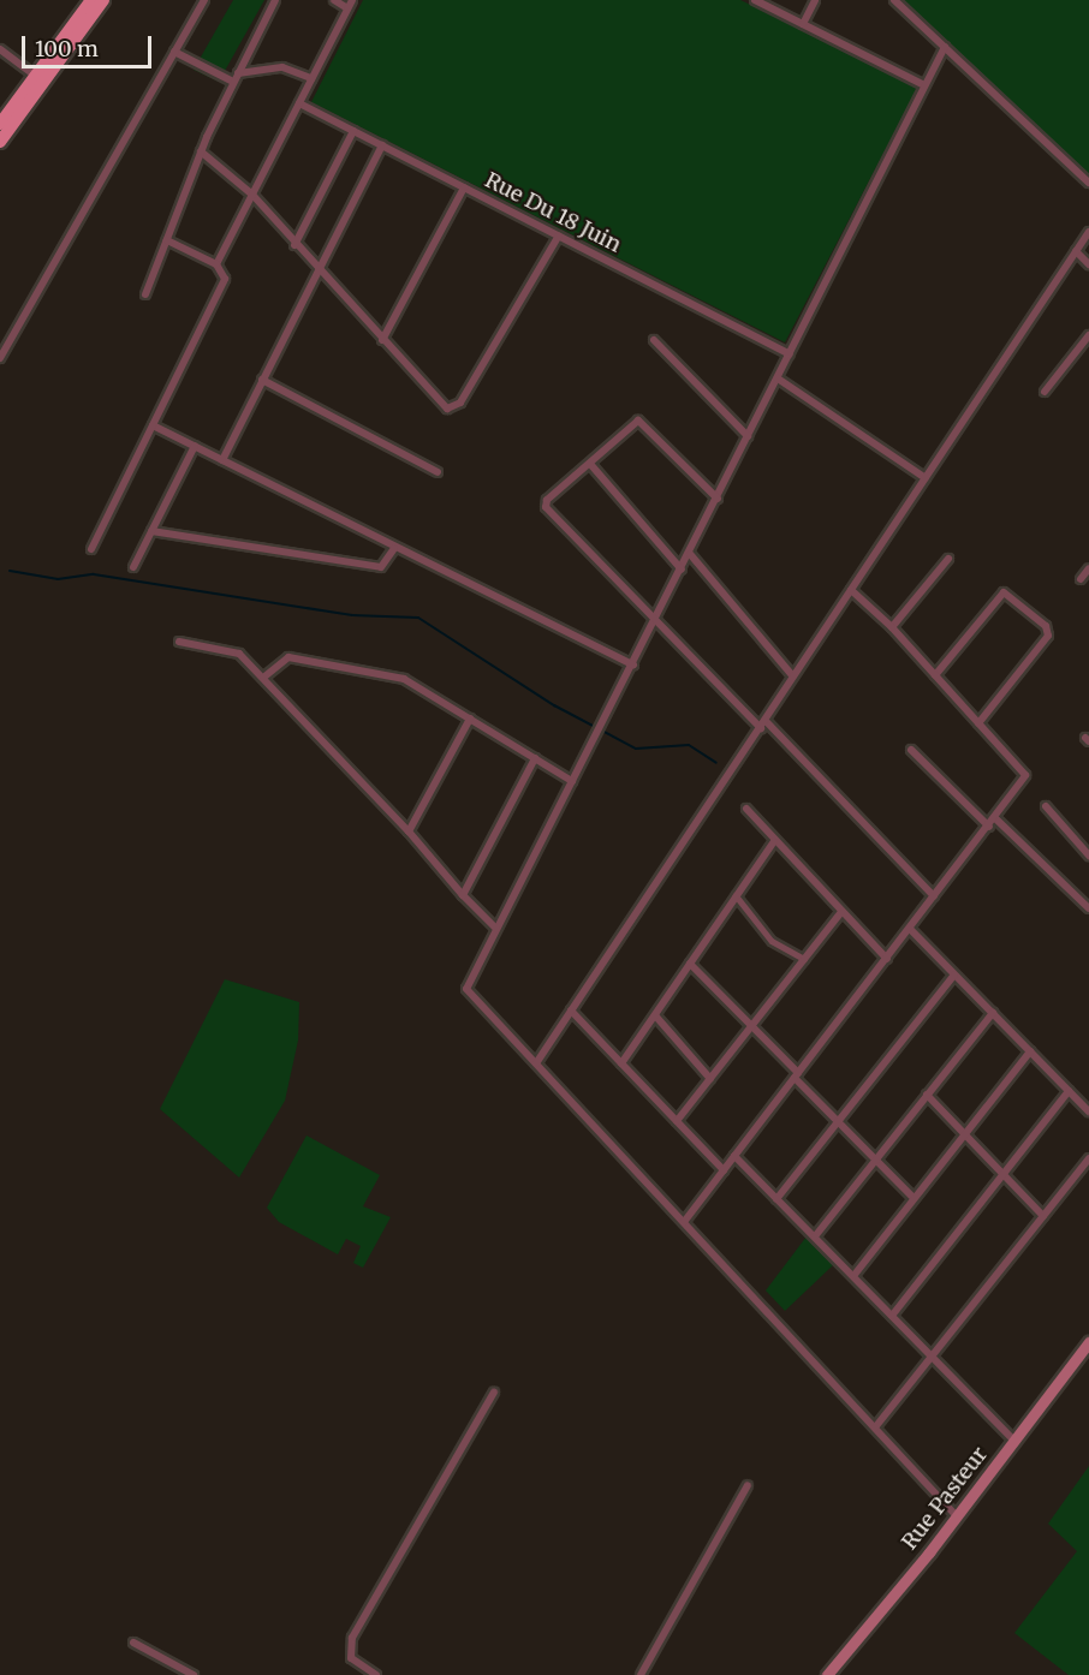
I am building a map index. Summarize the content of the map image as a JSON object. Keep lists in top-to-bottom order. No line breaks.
{"streets":{"main road":["Rue Pasteur"],"street":["Rue Du 18 Juin"]},"scale_bar":"100 m"}
